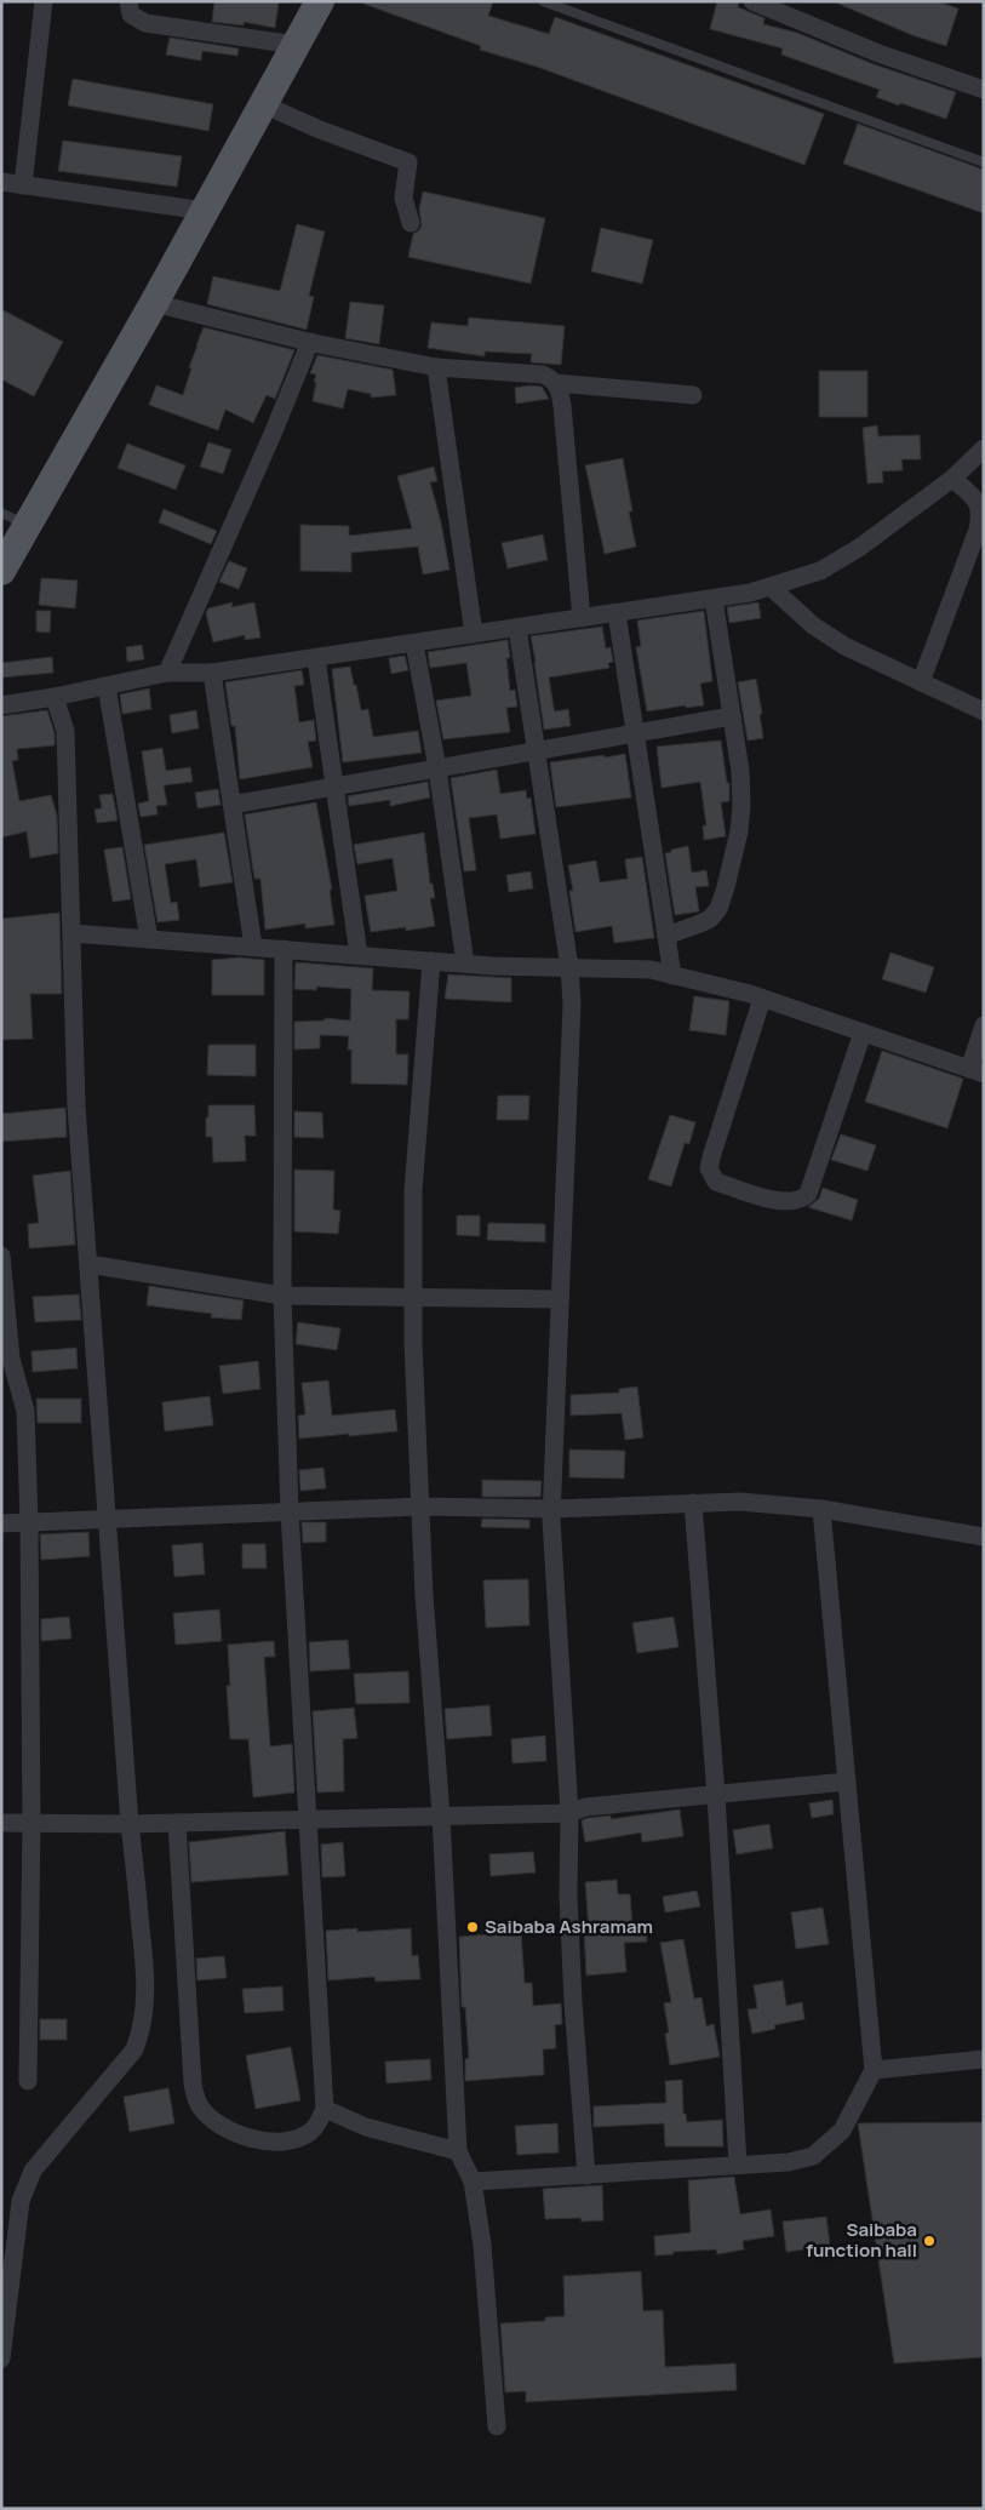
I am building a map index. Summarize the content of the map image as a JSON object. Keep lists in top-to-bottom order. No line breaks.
{"places":["Saibaba Ashramam","Saibaba function hall"]}
